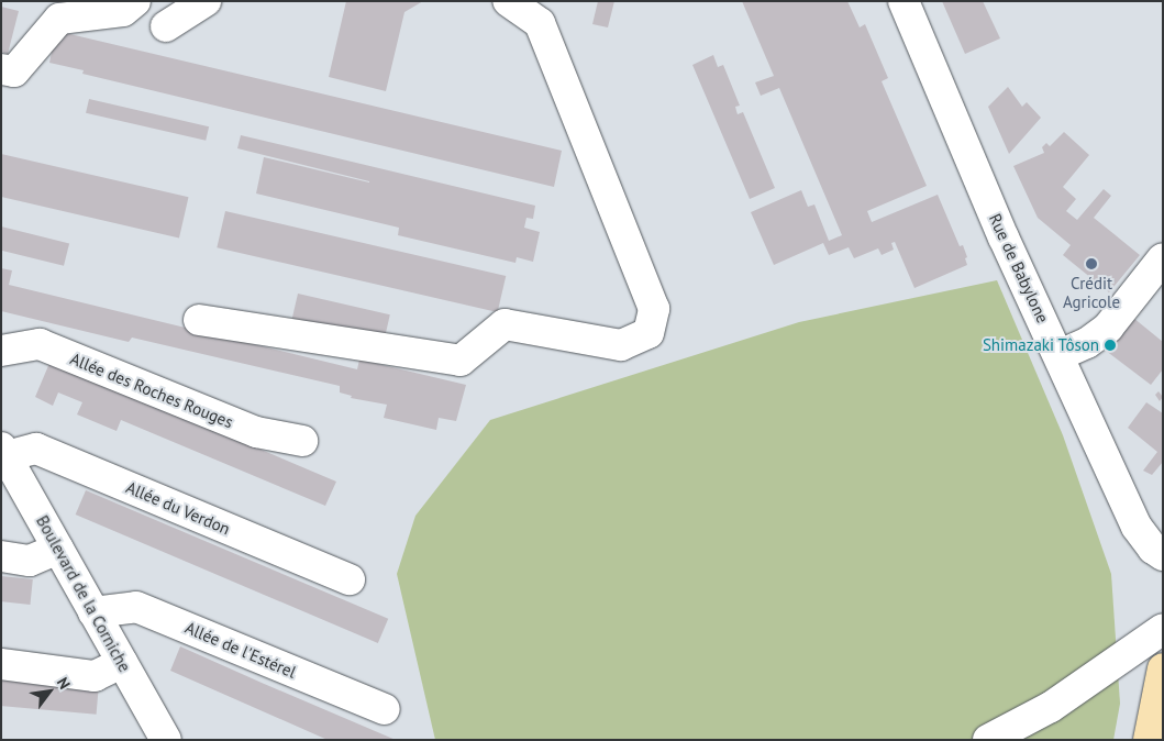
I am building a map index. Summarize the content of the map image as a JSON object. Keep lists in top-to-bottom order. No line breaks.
{"streets":{"street":["Rue de Babylone","Allée des Roches Rouges","Allée du Verdon","Boulevard de la Corniche","Allée de l'Estérel"]},"crossings":[["Allée du Verdon","Boulevard de la Corniche"],["Boulevard de la Corniche","Allée de l'Estérel"]],"places":["Crédit Agricole","Shimazaki Tôson"],"north":"top right"}
